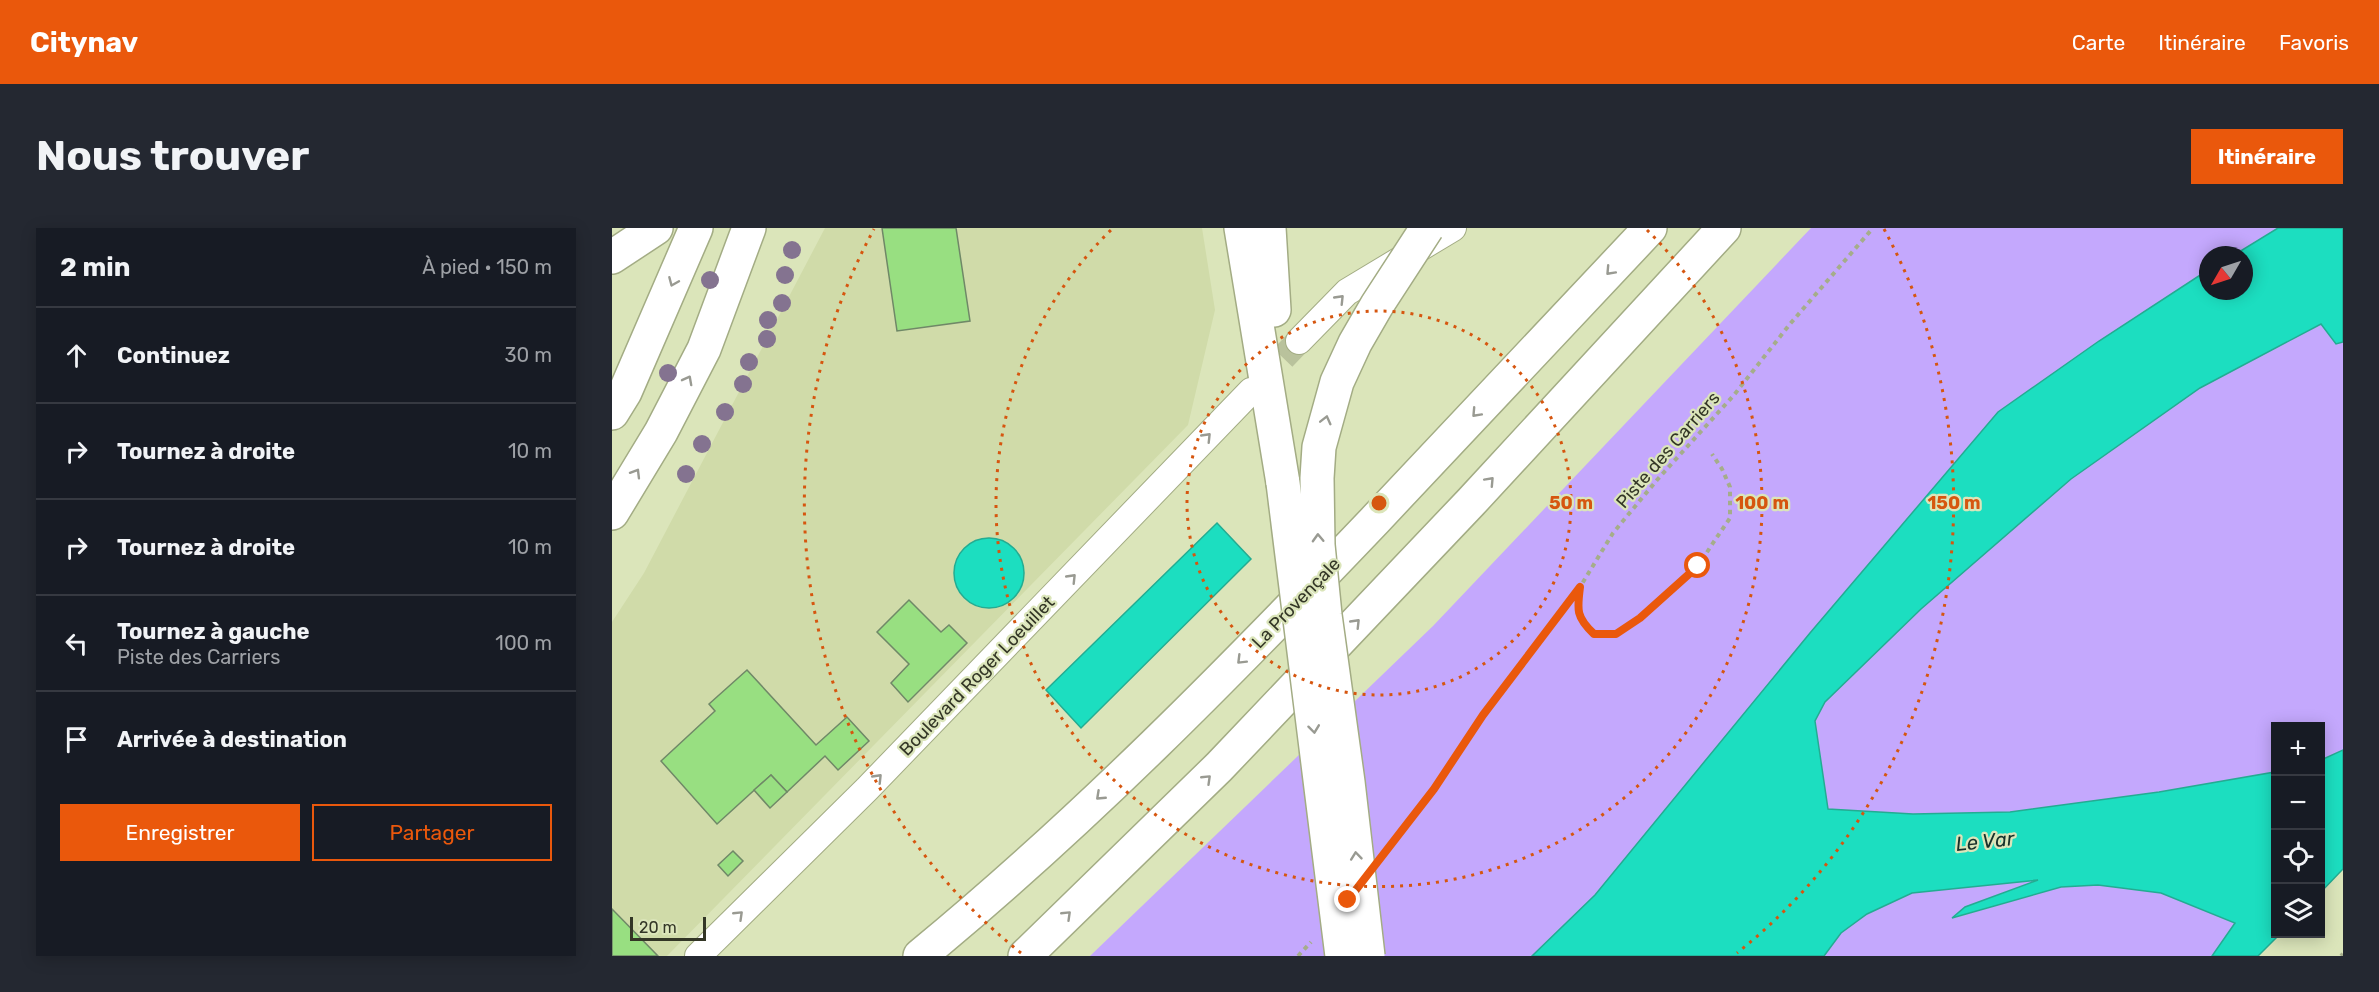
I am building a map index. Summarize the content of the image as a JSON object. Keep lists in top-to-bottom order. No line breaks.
{"streets":{"main road":["La Provençale"],"street":["Boulevard Roger Loeuillet"],"path":["Piste des Carriers"]},"one_way":["Boulevard Roger Loeuillet"],"water":["Le Var"],"scale_bar":"20 m","north":"bottom left","page":{"header":"Citynav","nav":["Carte","Itinéraire","Favoris"],"buttons":["Itinéraire",["Enregistrer","Partager"]],"title":"Nous trouver","heading":["2 min","À pied · 150 m"],"list":[["Continuez","30 m"],["Tournez à droite","10 m"],["Tournez à droite","10 m"],["Tournez à gauche","Piste des Carriers","100 m"],"Arrivée à destination"],"map_buttons":["+","−"],"scale":"20 m"},"rings":["50 m","100 m","150 m"]}
